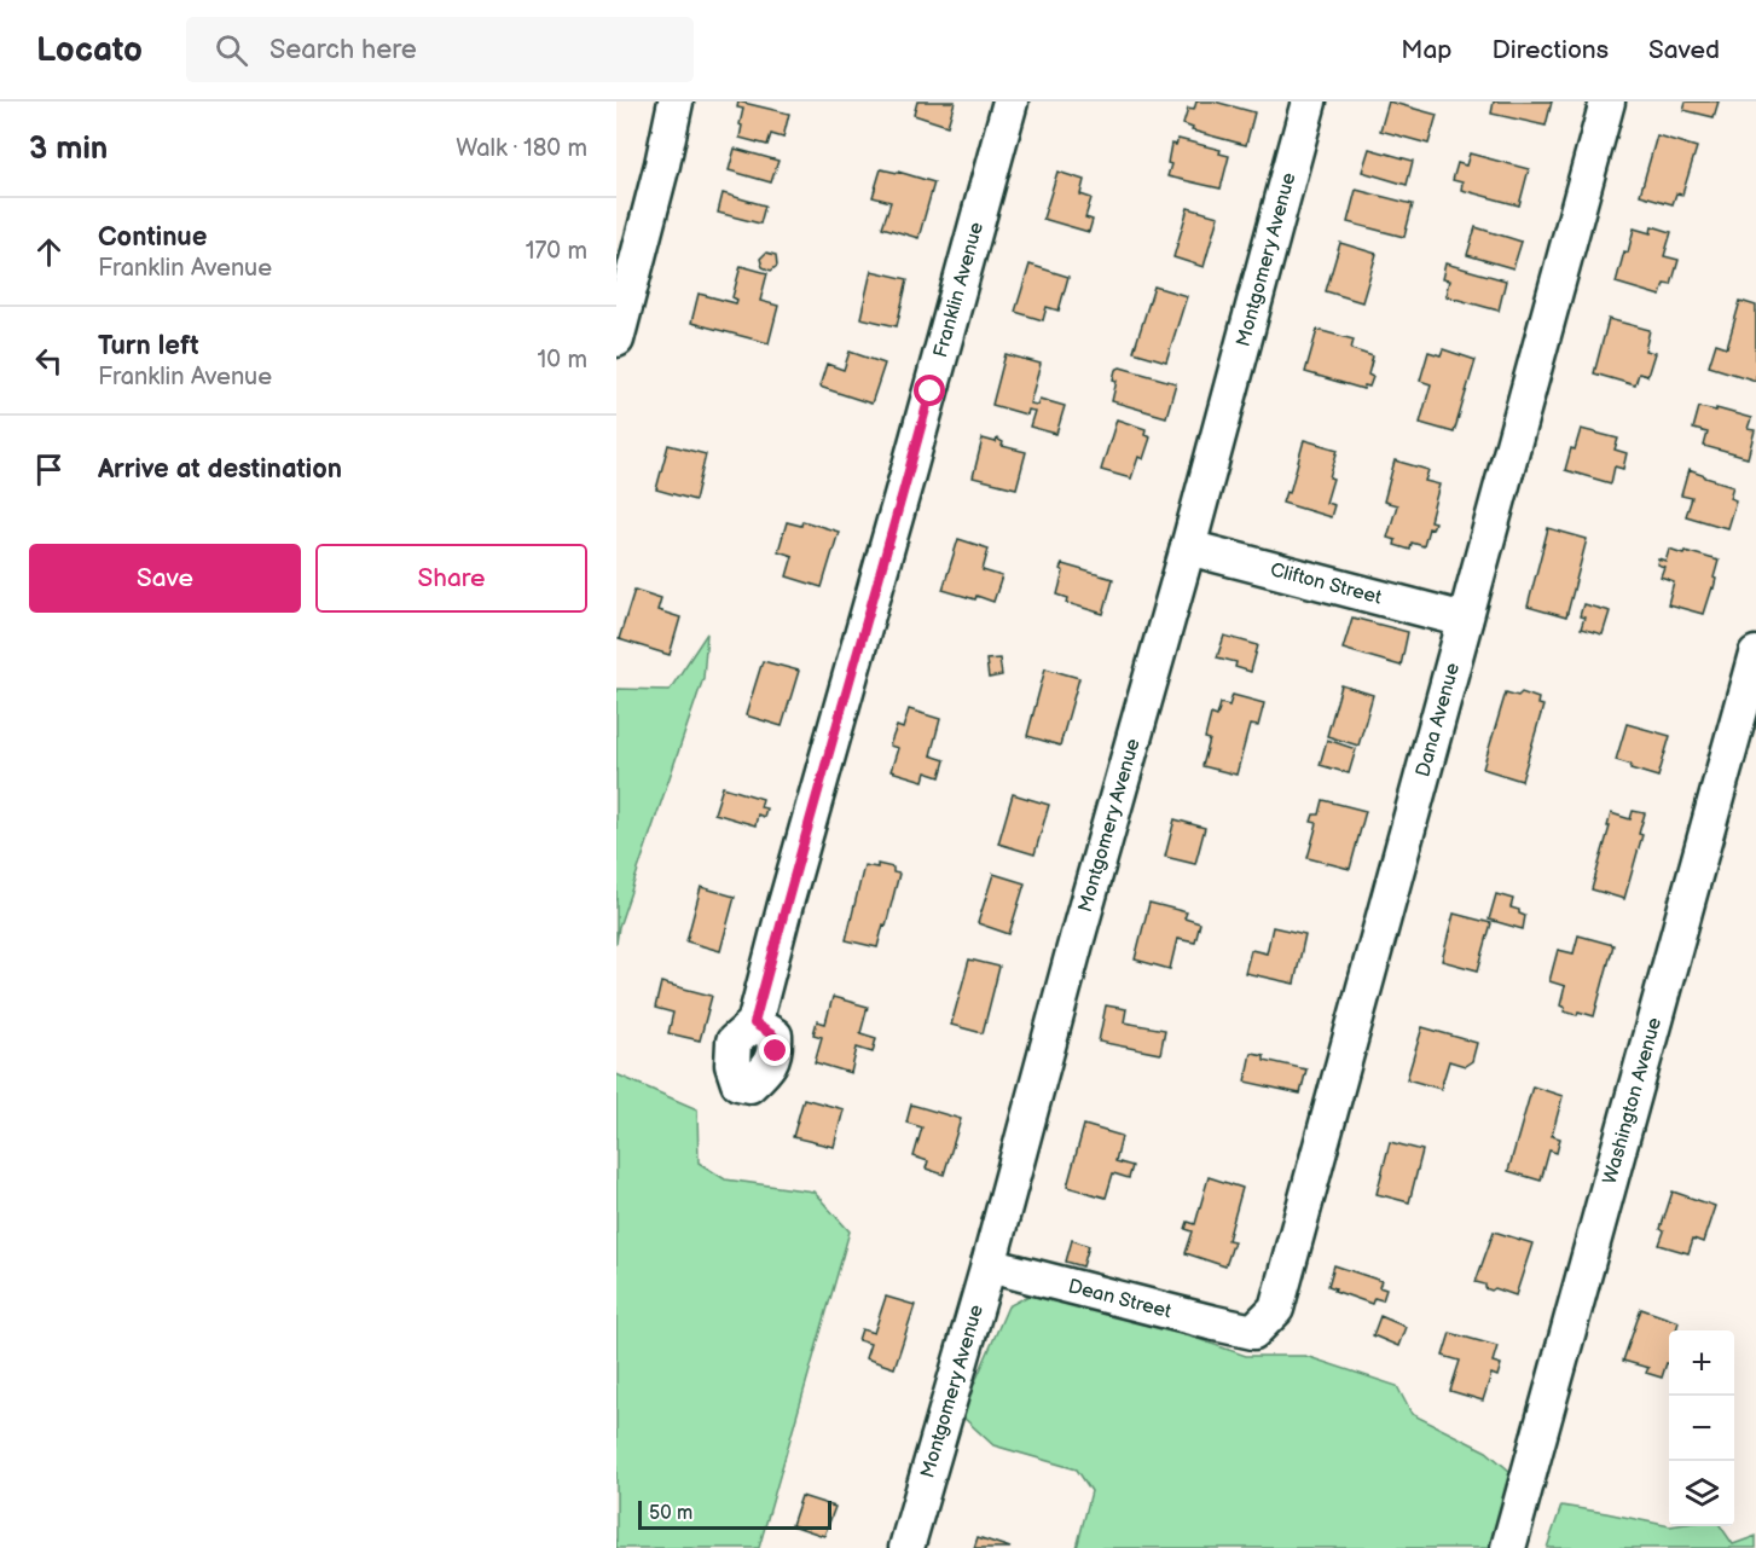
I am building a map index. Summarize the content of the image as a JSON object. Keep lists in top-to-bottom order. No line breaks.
{"streets":{"street":["Montgomery Avenue","Franklin Avenue","Clifton Street","Dana Avenue","Washington Avenue","Dean Street"]},"crossings":[["Montgomery Avenue","Clifton Street"],["Montgomery Avenue","Dean Street"],["Clifton Street","Dana Avenue"],["Dana Avenue","Dean Street"]],"scale_bar":"50 m","page":{"header":"Locato","search":"Search here","nav":["Map","Directions","Saved"],"heading":["3 min","Walk · 180 m"],"list":[["Continue","Franklin Avenue","170 m"],["Turn left","Franklin Avenue","10 m"],"Arrive at destination"],"buttons":["Save","Share"],"map_buttons":["+","−"],"scale":"50 m"}}
